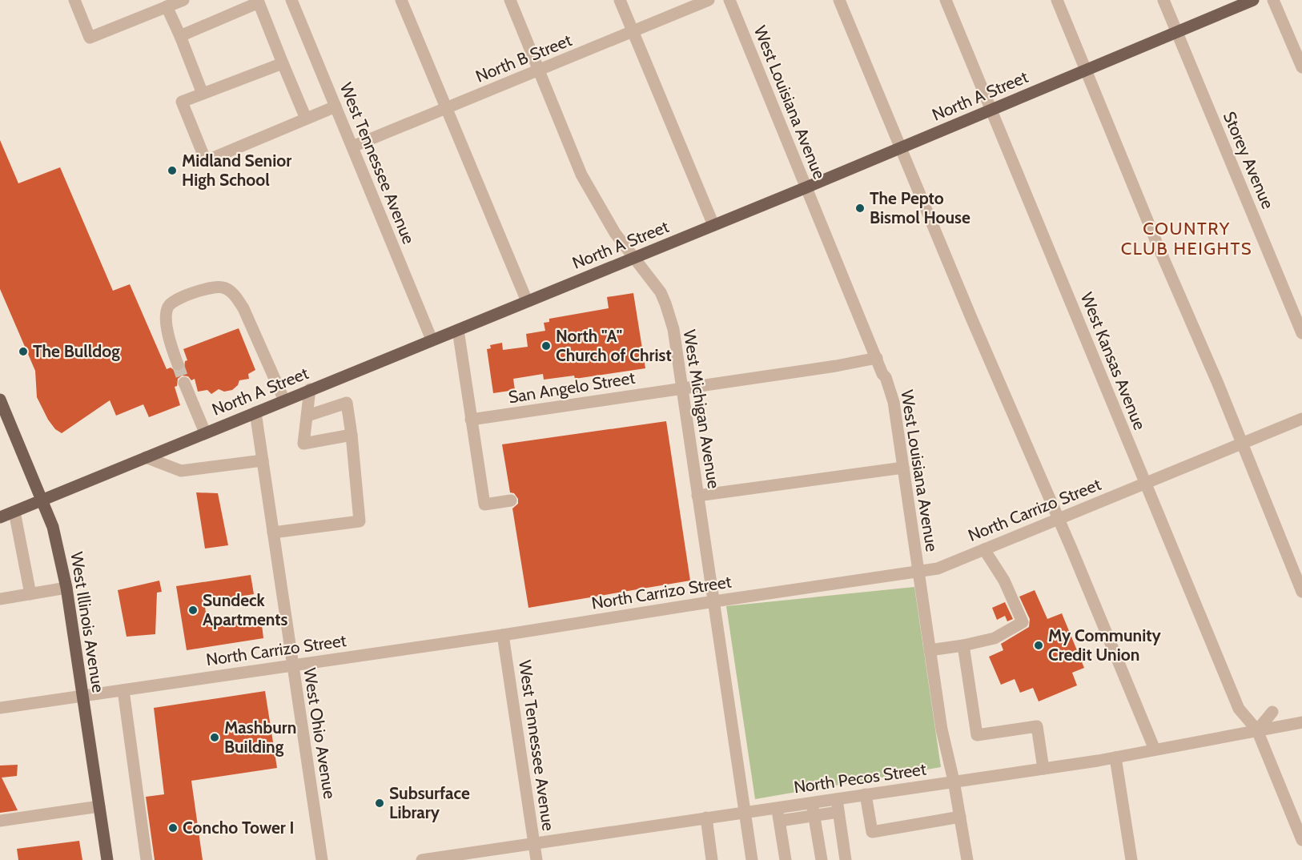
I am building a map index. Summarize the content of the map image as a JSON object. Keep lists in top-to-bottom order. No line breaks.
{"streets":{"main road":["North A Street","West Illinois Avenue"],"street":["North B Street","West Louisiana Avenue","Storey Avenue","West Tennessee Avenue","West Kansas Avenue","San Angelo Street","West Michigan Avenue","North Carrizo Street","West Ohio Avenue","North Pecos Street"]},"crossings":[["North B Street","West Tennessee Avenue"],["North B Street","West Michigan Avenue"],["North A Street","West Louisiana Avenue"],["North A Street","Storey Avenue"],["North A Street","West Tennessee Avenue"],["North A Street","West Kansas Avenue"],["North A Street","West Michigan Avenue"],["North A Street","West Illinois Avenue"],["North A Street","West Ohio Avenue"],["West Louisiana Avenue","San Angelo Street"],["West Louisiana Avenue","North Carrizo Street"],["West Louisiana Avenue","North Pecos Street"],["West Tennessee Avenue","North Carrizo Street"],["West Tennessee Avenue","North Pecos Street"],["West Kansas Avenue","North Carrizo Street"],["West Kansas Avenue","North Pecos Street"],["San Angelo Street","West Michigan Avenue"],["West Michigan Avenue","North Carrizo Street"],["West Michigan Avenue","North Pecos Street"],["North Carrizo Street","West Illinois Avenue"],["North Carrizo Street","West Ohio Avenue"]],"districts":["COUNTRY CLUB HEIGHTS"],"places":["Midland Senior High School","The Pepto Bismol House","North \"A\" Church of Christ","The Bulldog","Sundeck Apartments","My Community Credit Union","Mashburn Building","Subsurface Library","Concho Tower I"]}
